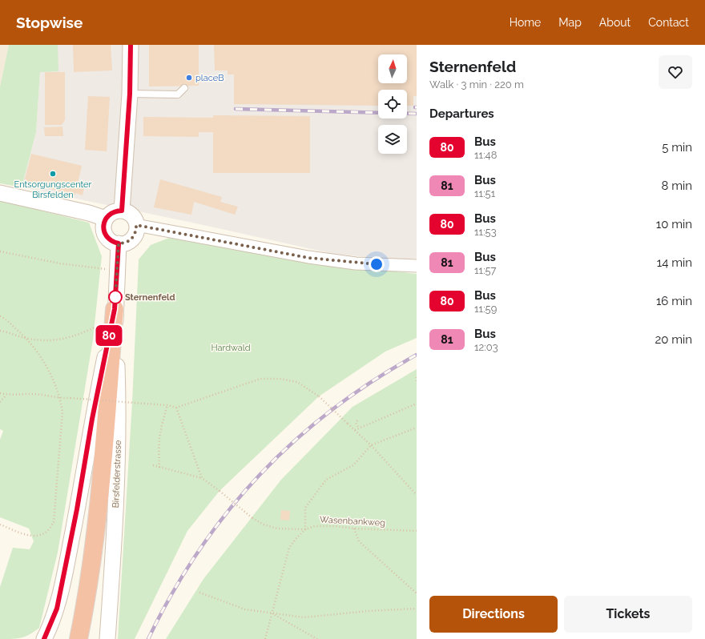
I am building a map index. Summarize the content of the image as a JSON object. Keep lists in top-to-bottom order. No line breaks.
{"streets":{"street":["Birsfelderstrasse"],"path":["Wasenbankweg"]},"parks":["Hardwald"],"places":["placeB","Entsorgungscenter Birsfelden","Sternenfeld"],"lines":["bus line 80"],"north":"top","page":{"header":"Stopwise","nav":["Home","Map","About","Contact"],"on_map":"80","heading":[["Sternenfeld","Walk · 3 min · 220 m"],"Departures"],"list":[{"mark":"80","name":"Bus","note":"11:48","value":"5 min"},{"mark":"81","name":"Bus","note":"11:51","value":"8 min"},{"mark":"80","name":"Bus","note":"11:53","value":"10 min"},{"mark":"81","name":"Bus","note":"11:57","value":"14 min"},{"mark":"80","name":"Bus","note":"11:59","value":"16 min"},{"mark":"81","name":"Bus","note":"12:03","value":"20 min"}],"buttons":["Directions","Tickets"]}}
